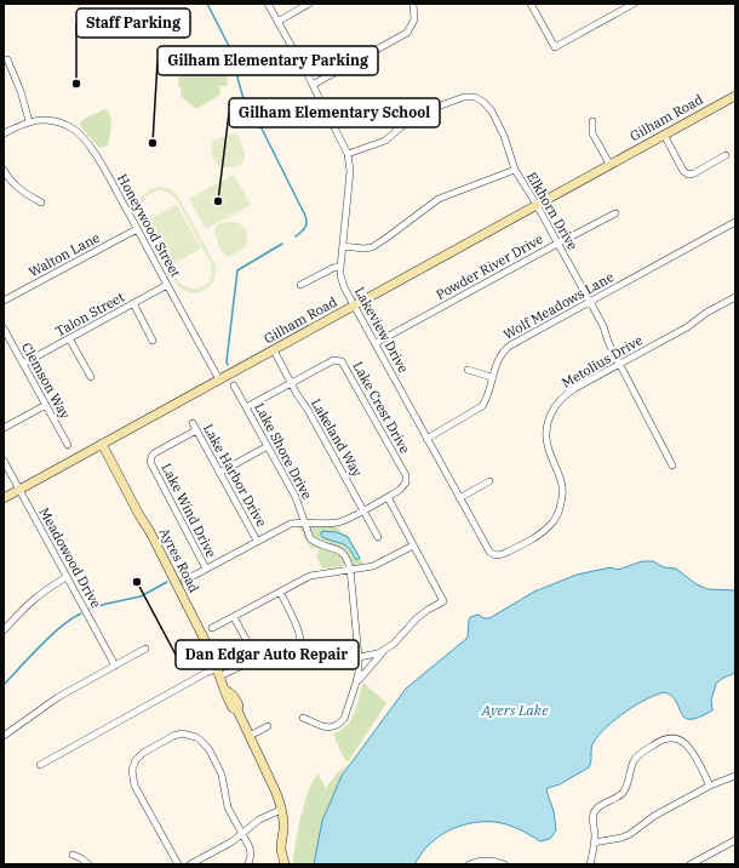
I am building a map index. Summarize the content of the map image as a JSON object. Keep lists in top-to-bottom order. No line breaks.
{"streets":{"street":["Gilham Road","Elkhorn Drive","Honeywood Street","Walton Lane","Powder River Drive","Wolf Meadows Lane","Talon Street","Lakeview Drive","Metolius Drive","Clemson Way","Lake Crest Drive","Lakeland Way","Lake Shore Drive","Lake Harbor Drive","Lake Wind Drive","Meadowood Drive","Ayres Road"]},"crossings":[["Gilham Road","Elkhorn Drive"],["Gilham Road","Honeywood Street"],["Gilham Road","Lakeview Drive"],["Gilham Road","Lakeland Way"],["Gilham Road","Meadowood Drive"],["Gilham Road","Ayres Road"],["Elkhorn Drive","Powder River Drive"],["Elkhorn Drive","Wolf Meadows Lane"],["Elkhorn Drive","Lakeview Drive"],["Elkhorn Drive","Metolius Drive"],["Honeywood Street","Walton Lane"],["Honeywood Street","Talon Street"],["Powder River Drive","Lakeview Drive"],["Wolf Meadows Lane","Lakeview Drive"],["Talon Street","Clemson Way"],["Lakeview Drive","Metolius Drive"],["Lake Crest Drive","Lakeland Way"],["Lake Crest Drive","Lake Shore Drive"],["Lake Harbor Drive","Lake Wind Drive"]],"water":["Ayers Lake"],"places":["Staff Parking","Gilham Elementary Parking","Gilham Elementary School","Dan Edgar Auto Repair"]}
